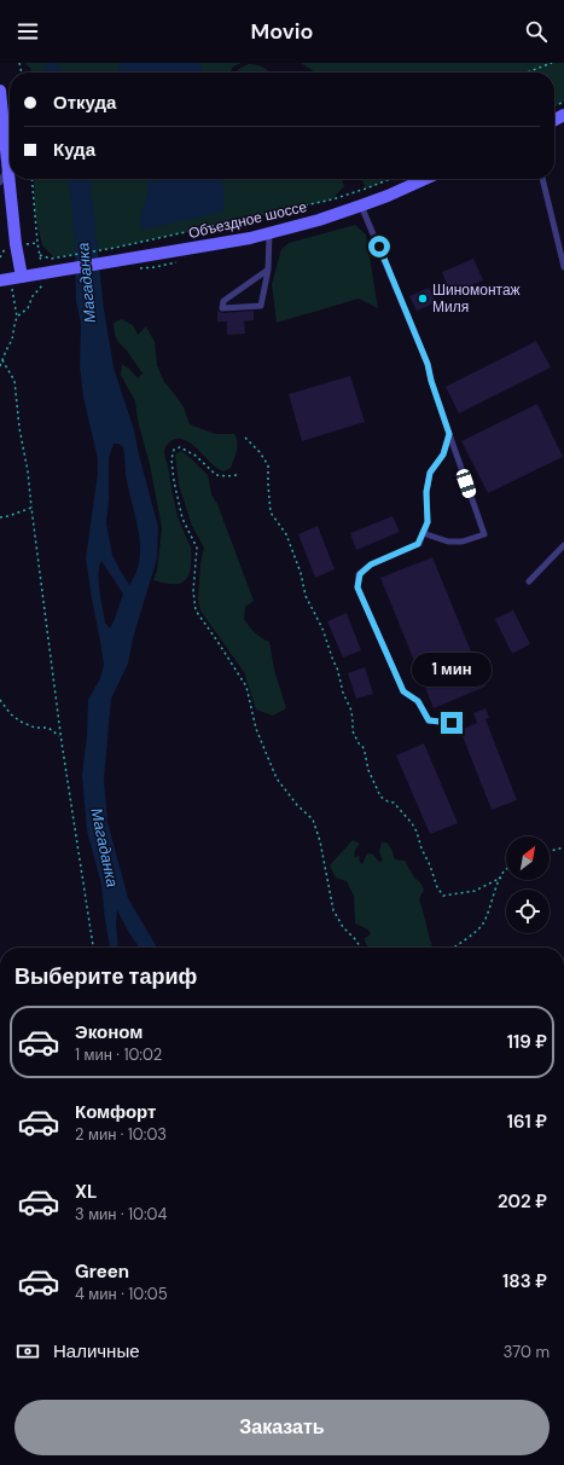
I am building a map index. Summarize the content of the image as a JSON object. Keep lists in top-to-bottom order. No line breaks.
{"streets":{"street":["Объездное шоссе"]},"water":["Магаданка"],"places":["Шиномонтаж Миля"],"north":"top right","page":{"header":"Movio","banner":["Откуда","Куда"],"bubble":"1 мин","heading":"Выберите тариф","list":[{"name":"Эконом","note":"1 мин · 10:02","value":"119 ₽"},{"name":"Комфорт","note":"2 мин · 10:03","value":"161 ₽"},{"name":"XL","note":"3 мин · 10:04","value":"202 ₽"},{"name":"Green","note":"4 мин · 10:05","value":"183 ₽"}],"pay":["Наличные","370 m"],"buttons":"Заказать"}}
